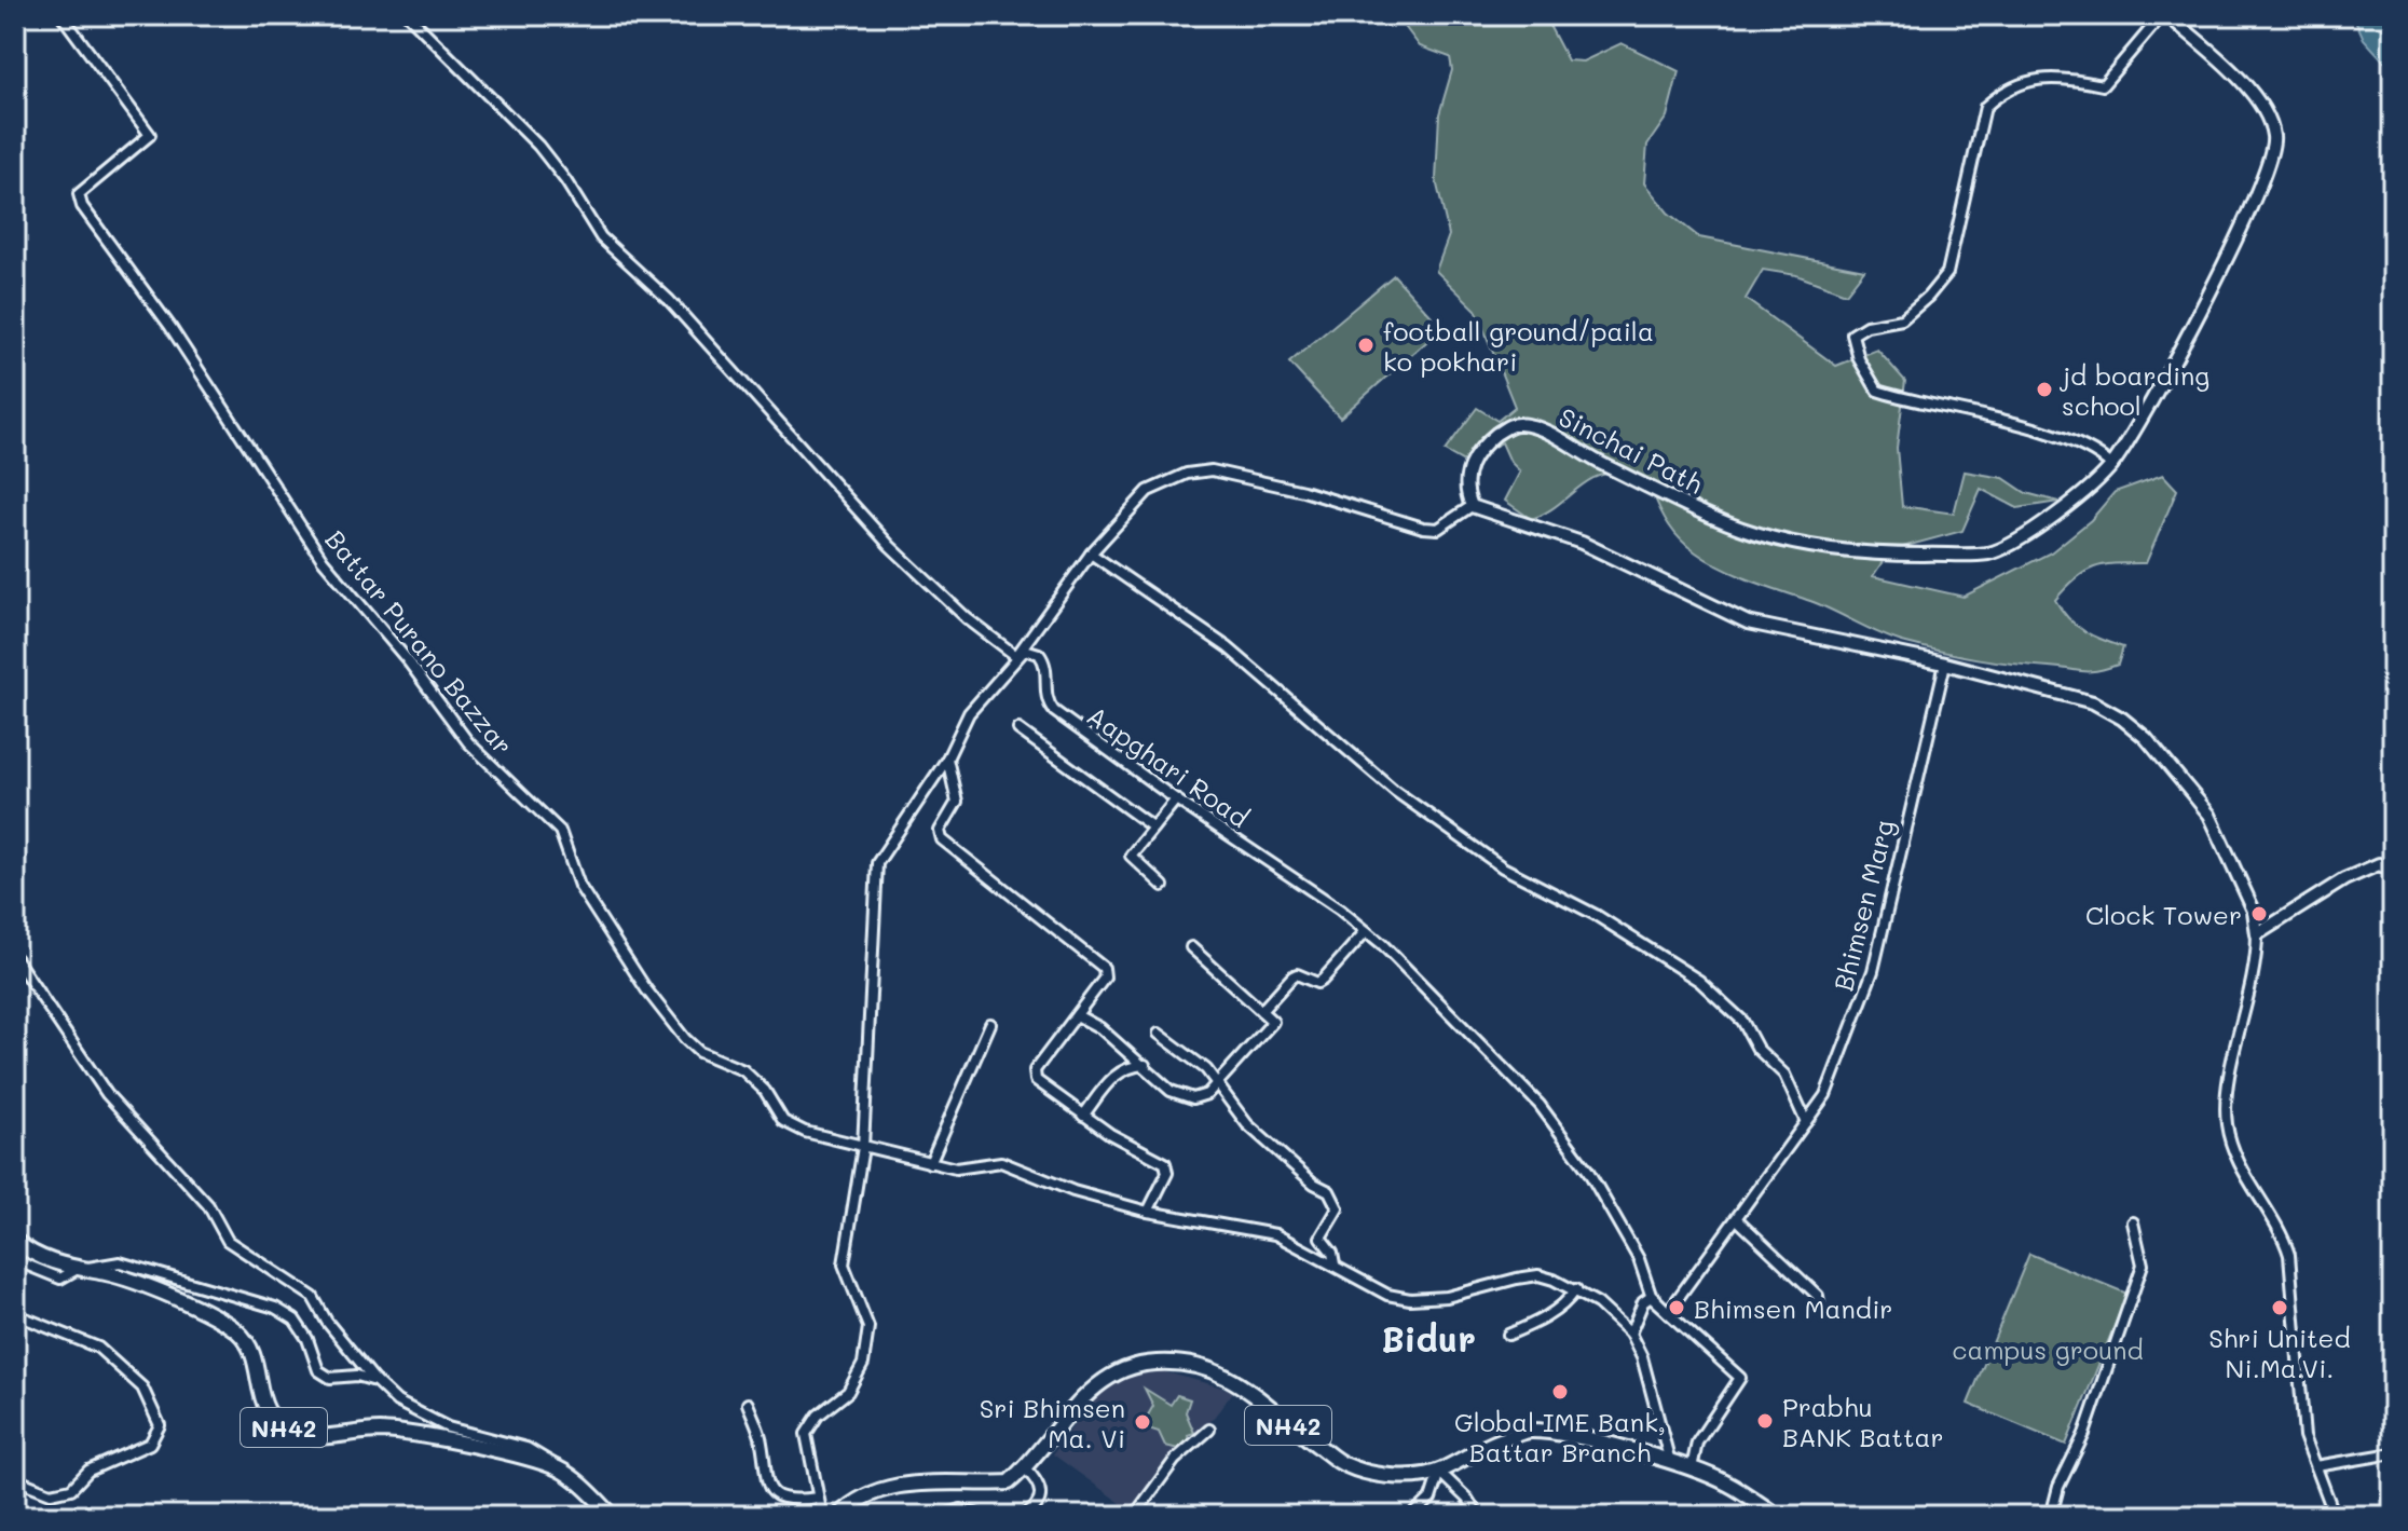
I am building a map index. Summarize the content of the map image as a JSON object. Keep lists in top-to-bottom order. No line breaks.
{"streets":{"main road":["NH42"],"street":["Sinchai Path","Battar Purano Bazzar","Aapghari Road","Bhimsen Marg"]},"crossings":[["Battar Purano Bazzar","NH42"],["Aapghari Road","Bhimsen Marg"],["Aapghari Road","NH42"]],"districts":["Bidur"],"parks":["campus ground"],"places":["football ground/paila ko pokhari","jd boarding school","Clock Tower","Bhimsen Mandir","Shri United Ni.Ma.Vi.","Global IME Bank, Battar Branch","Prabhu BANK Battar","Sri Bhimsen Ma. Vi"]}
